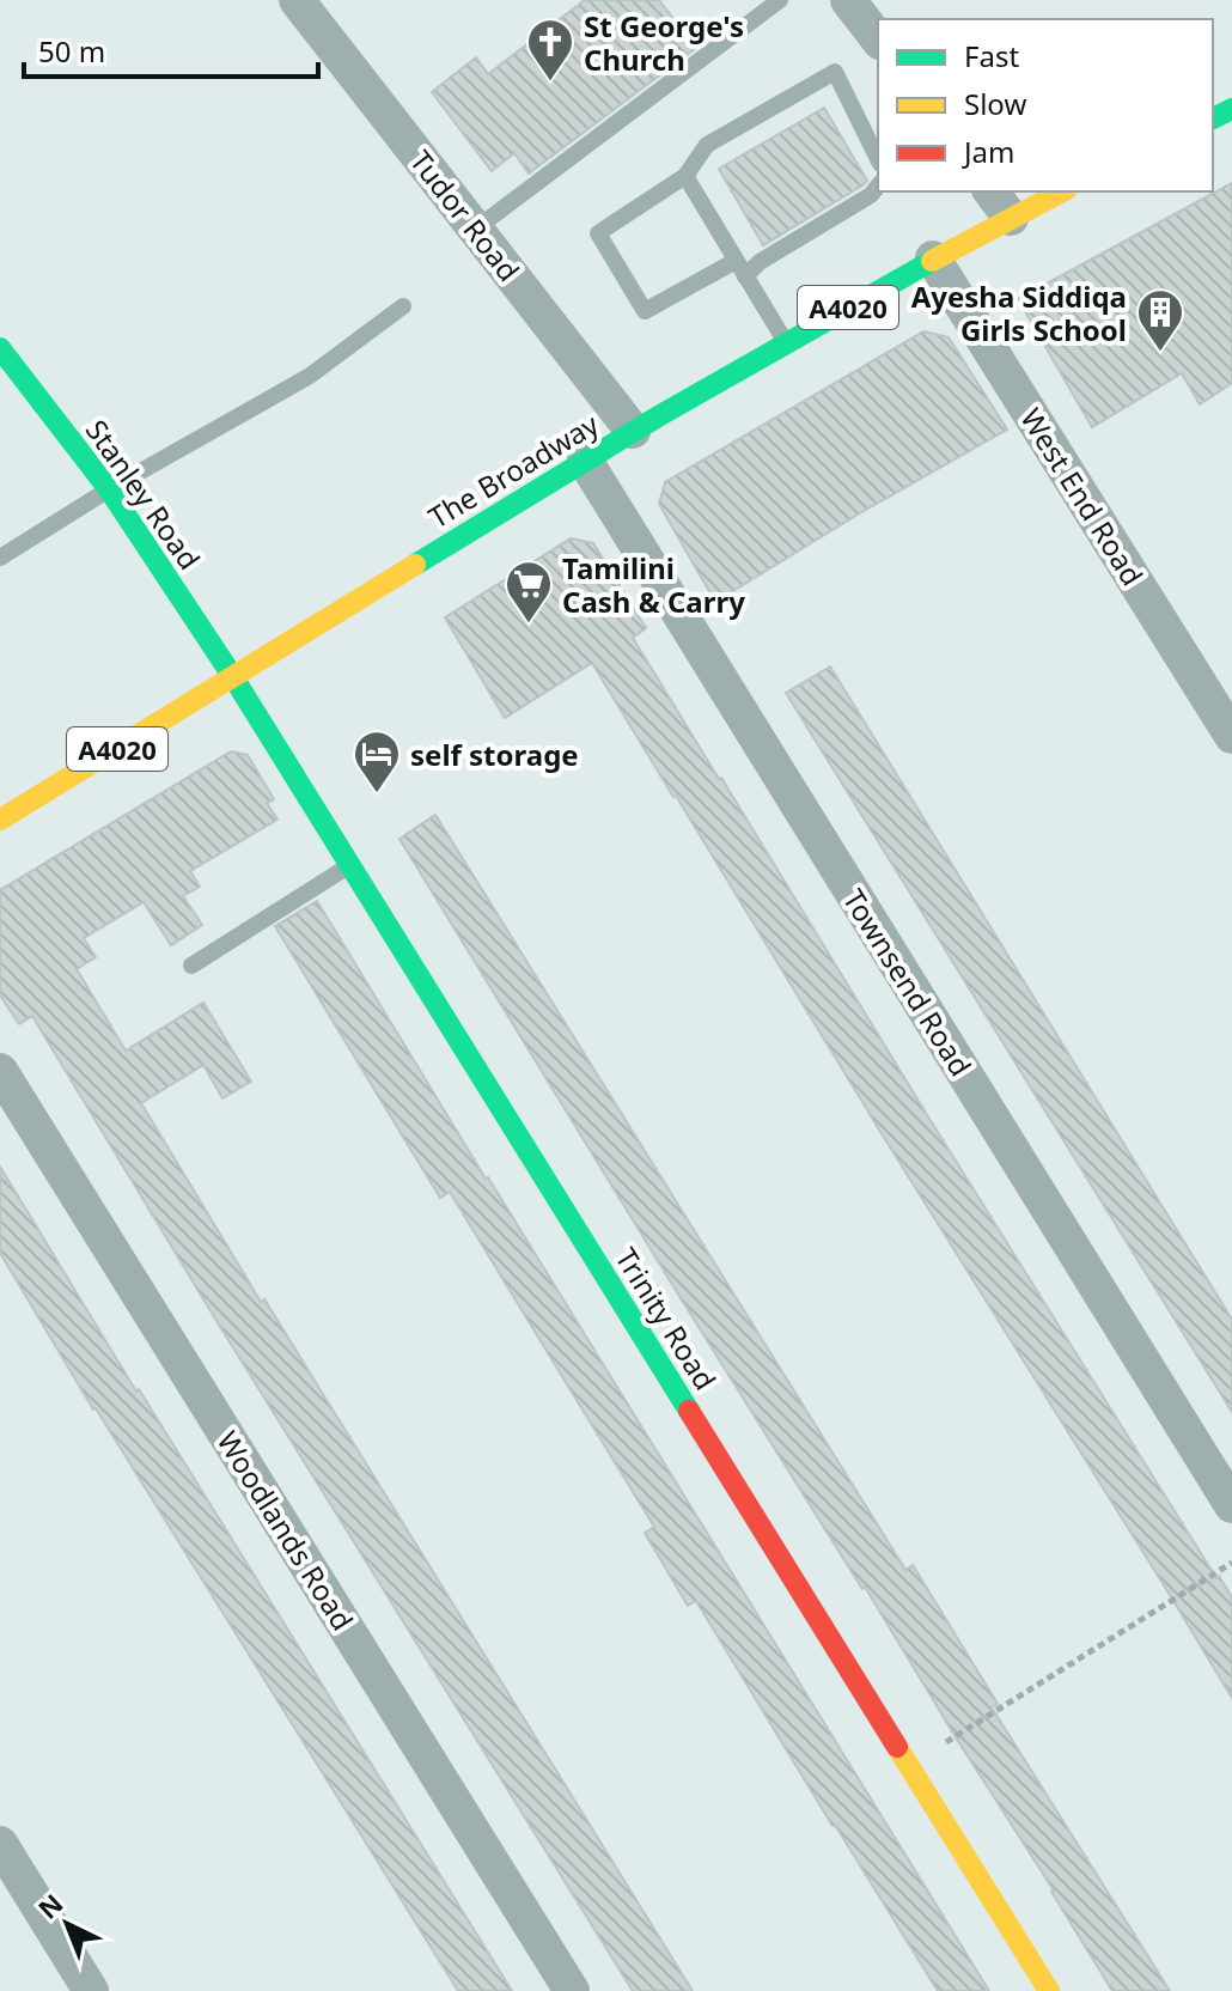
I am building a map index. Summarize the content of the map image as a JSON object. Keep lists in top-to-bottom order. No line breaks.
{"streets":{"street":["Tudor Road","A4020","The Broadway","Stanley Road","West End Road","Townsend Road","Trinity Road","Woodlands Road"]},"crossings":[["Tudor Road","The Broadway"],["The Broadway","Stanley Road"],["The Broadway","West End Road"],["The Broadway","Townsend Road"],["The Broadway","Trinity Road"],["Stanley Road","Trinity Road"]],"places":{"church":["St George's Church"],"building":["Ayesha Siddiqa Girls School"],"supermarket":["Tamilini Cash & Carry"],"hotel":["self storage"]},"legend":["Fast","Slow","Jam"],"scale_bar":"50 m","north":"top left"}
